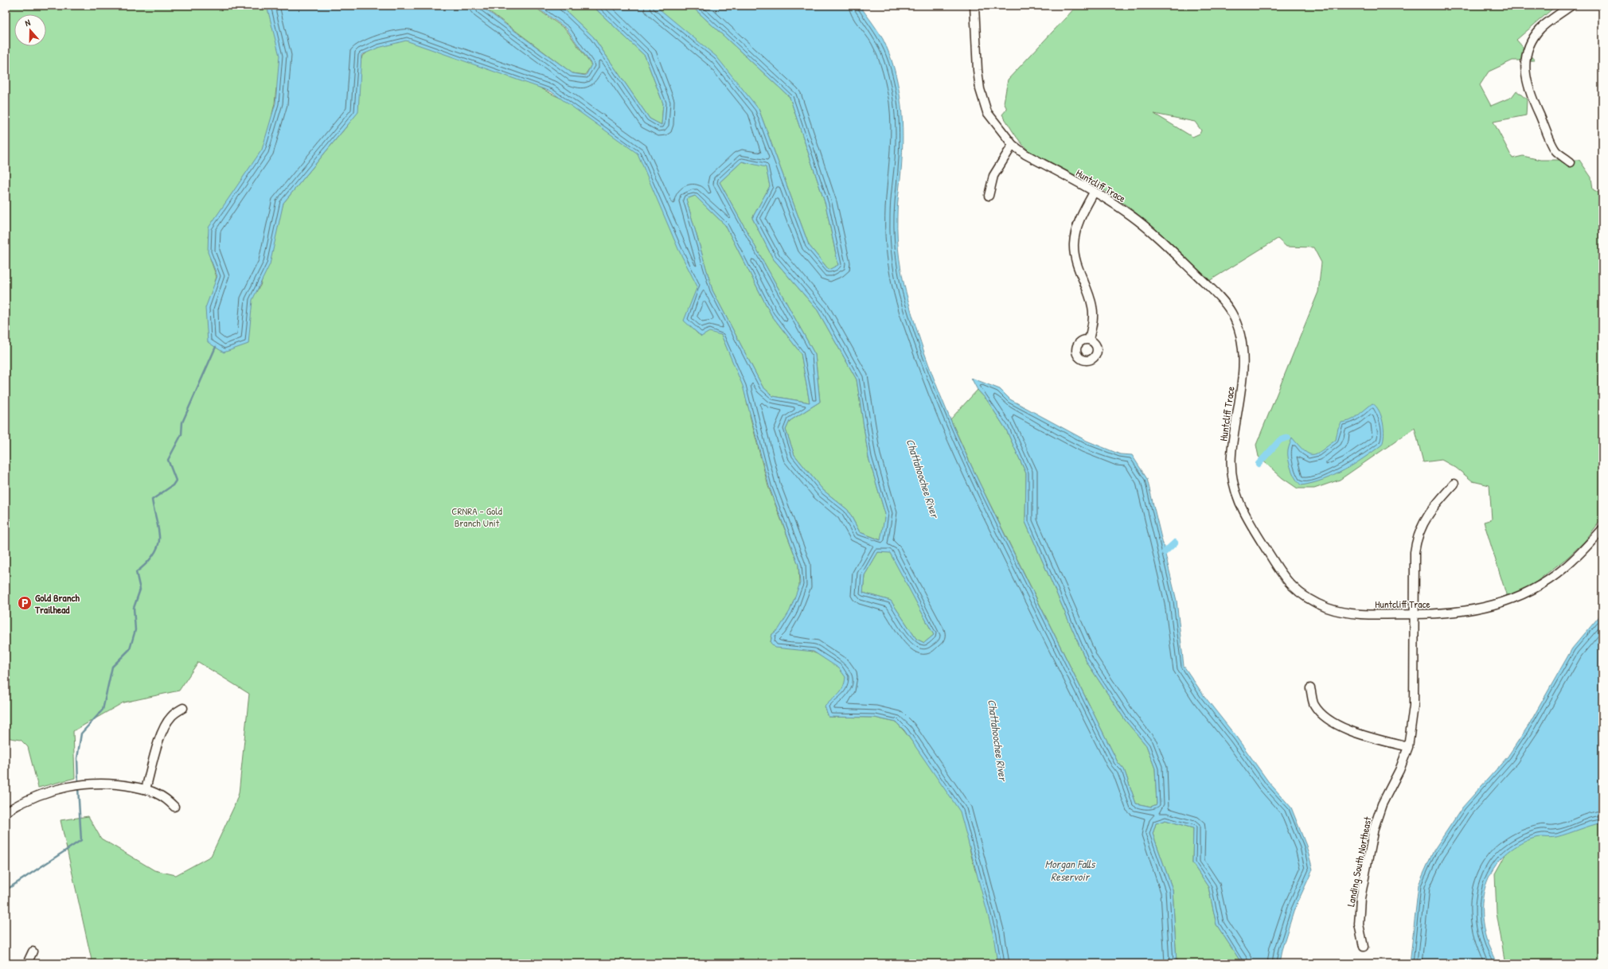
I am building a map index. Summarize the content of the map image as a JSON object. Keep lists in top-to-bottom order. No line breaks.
{"streets":{"street":["Huntcliff Trace","Landing South Northeast"]},"crossings":[["Huntcliff Trace","Landing South Northeast"]],"water":["Chattahoochee River","Morgan Falls Reservoir"],"parks":["CRNRA - Gold Branch Unit"],"places":{"parking":["Gold Branch Trailhead"]},"north":"top"}
